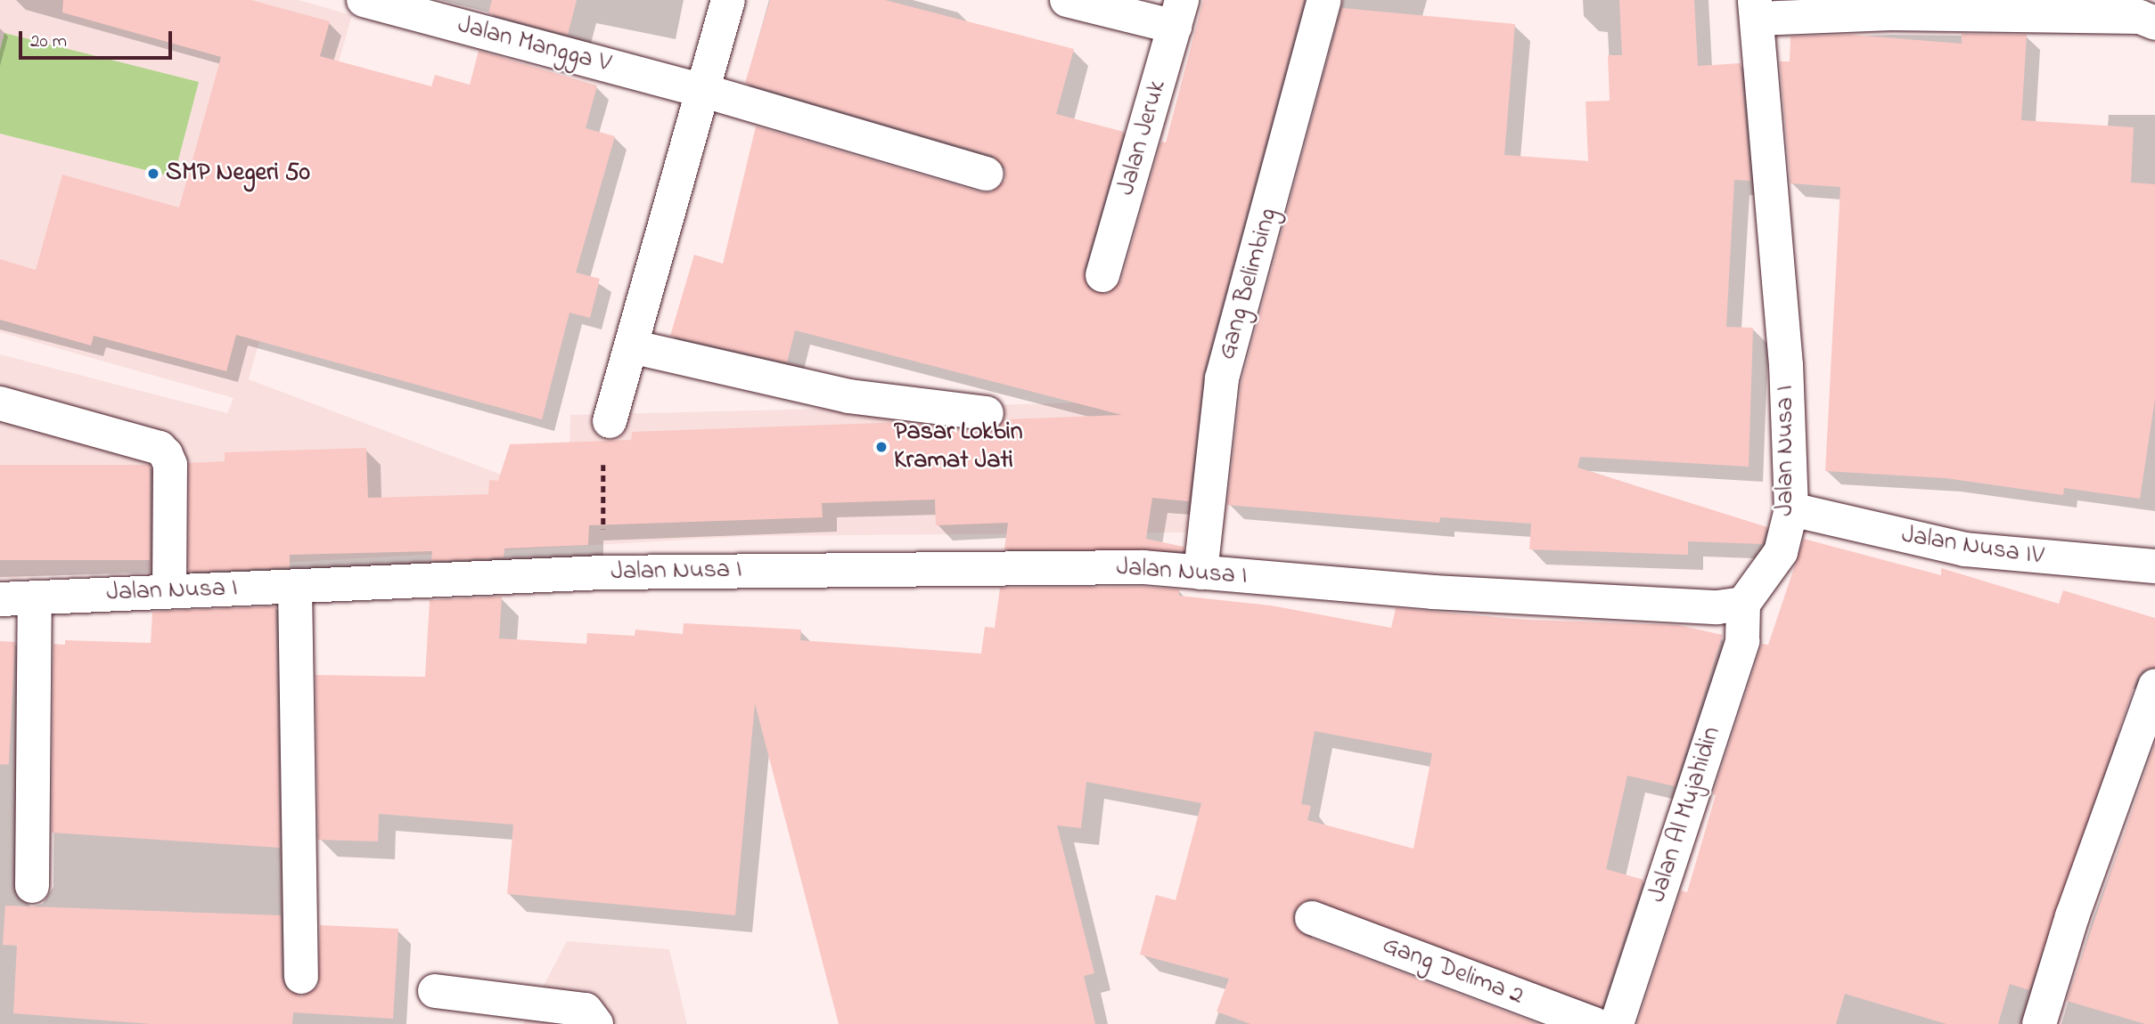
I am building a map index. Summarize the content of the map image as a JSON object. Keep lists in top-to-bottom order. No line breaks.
{"streets":{"street":["Jalan Mangga V","Jalan Jeruk","Gang Belimbing","Jalan Nusa I","Jalan Nusa IV","Jalan Al Mujahidin","Gang Delima 2"]},"crossings":[["Gang Belimbing","Jalan Nusa I"],["Jalan Nusa I","Jalan Nusa IV"],["Jalan Nusa I","Jalan Al Mujahidin"]],"places":["SMP Negeri 50","Pasar Lokbin Kramat Jati"],"scale_bar":"20 m"}
